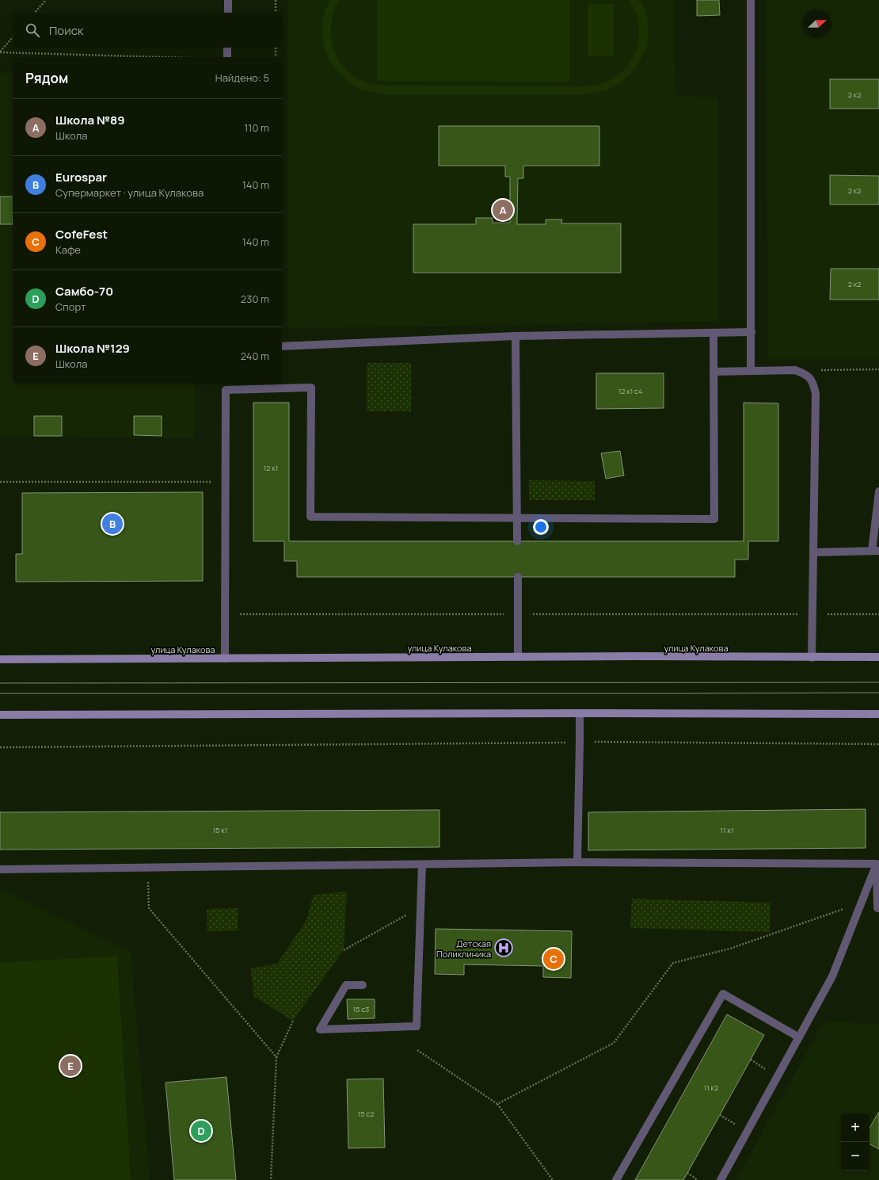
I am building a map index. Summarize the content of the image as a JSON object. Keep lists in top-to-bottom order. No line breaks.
{"streets":{"main road":["улица Кулакова"]},"places":{"hospital":["Детская Поликлиника"]},"house_numbers":["2 к2","2 к2","2 к2","12 к1 с4","12 к1","15 к1","11 к1","15 с3","11 к2","15 с2"],"north":"right","page":{"search":"Поиск","heading":["Рядом","Найдено: 5"],"list":[{"mark":"A","name":"Школа №89","note":"Школа","value":"110 m"},{"mark":"B","name":"Eurospar","note":"Супермаркет · улица Кулакова","value":"140 m"},{"mark":"C","name":"CofeFest","note":"Кафе","value":"140 m"},{"mark":"D","name":"Самбо-70","note":"Спорт","value":"230 m"},{"mark":"E","name":"Школа №129","note":"Школа","value":"240 m"}],"pins":["A","B","C","E","D"],"map_buttons":["+","−"]}}
